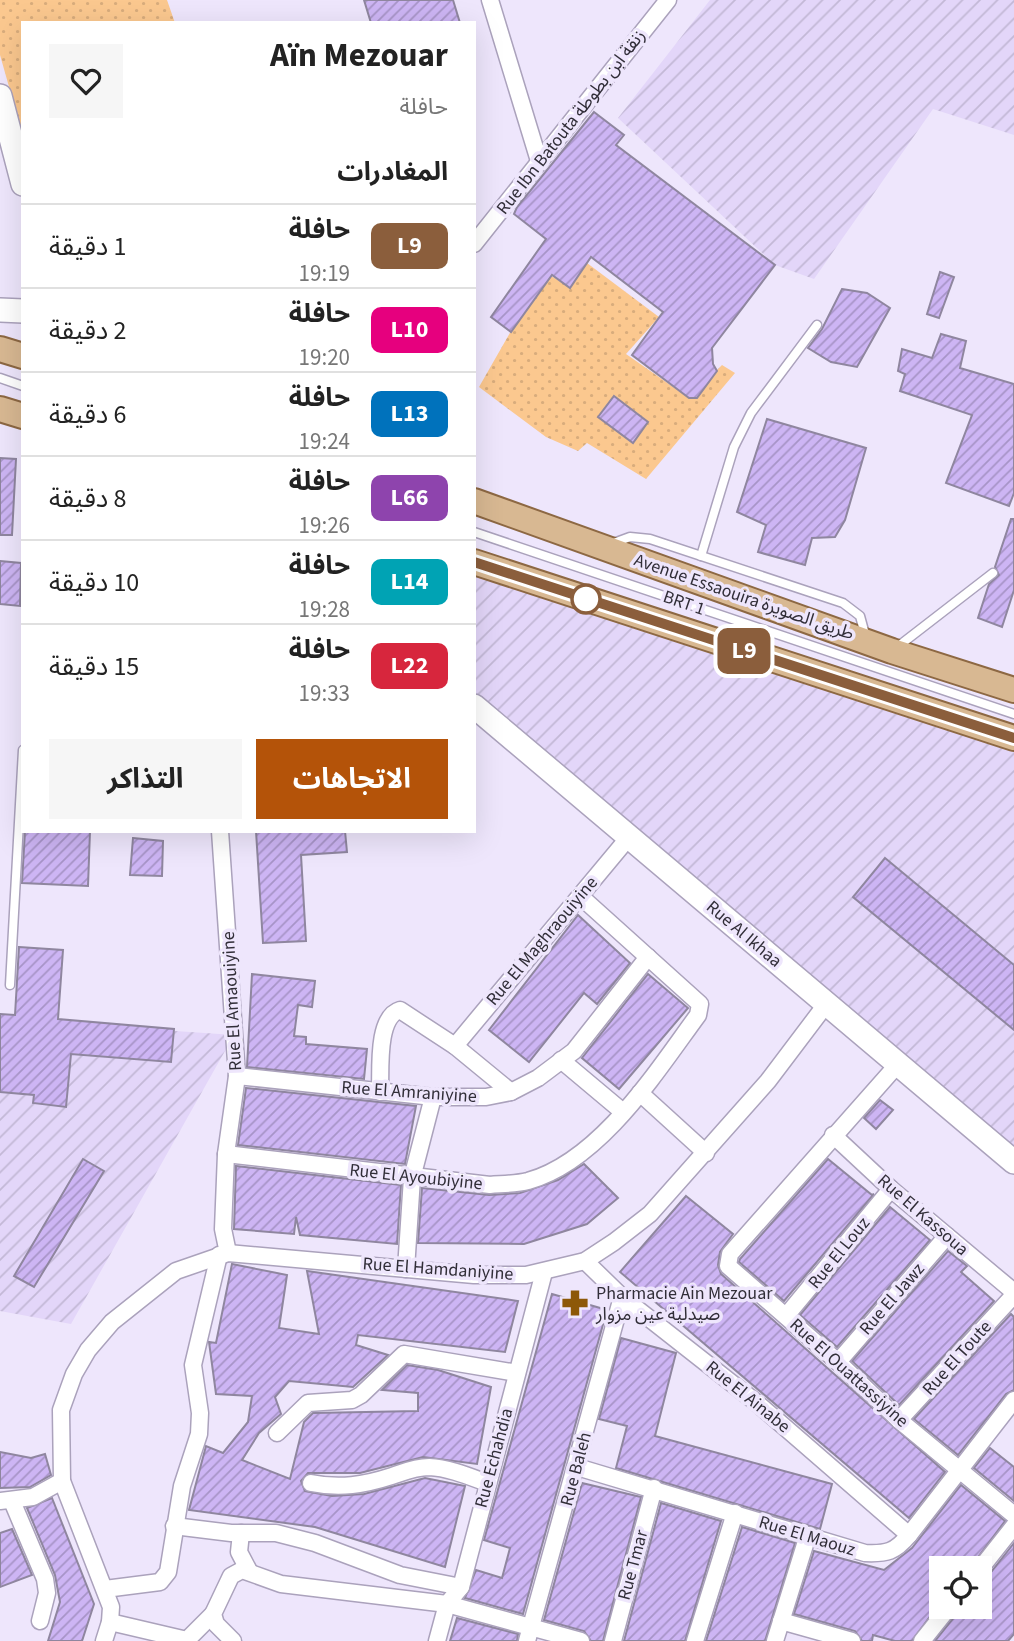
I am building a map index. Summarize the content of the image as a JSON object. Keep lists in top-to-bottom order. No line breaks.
{"streets":{"main road":["Avenue Essaouira طريق الصويرة"],"street":["Rue Ibn Batouta زنقة ابن بطوطة","Rue Al Ikhaa","Rue El Maghraouiyine","Rue El Amaouiyine","Rue El Amraniyine","Rue El Ayoubiyine","Rue El Kassoua","Rue El Louz","Rue El Hamdaniyine","Rue El Jawz","Rue El Toute","Rue El Ouattassiyine","Rue El Ainabe","Rue Echahdia","Rue Baleh","Rue El Maouz","Rue Tmar"],"lane":["BRT 1"]},"crossings":[["Rue Al Ikhaa","Rue El Maghraouiyine"],["Rue Al Ikhaa","Rue El Hamdaniyine"],["Rue Al Ikhaa","Rue El Ouattassiyine"],["Rue El Maghraouiyine","Rue El Ayoubiyine"],["Rue El Amaouiyine","Rue El Amraniyine"],["Rue El Amaouiyine","Rue El Ayoubiyine"],["Rue El Amaouiyine","Rue El Hamdaniyine"],["Rue El Amraniyine","Rue El Ayoubiyine"],["Rue El Kassoua","Rue El Louz"],["Rue El Kassoua","Rue El Jawz"],["Rue El Kassoua","Rue El Toute"],["Rue El Kassoua","Rue El Ouattassiyine"],["Rue El Louz","Rue El Ouattassiyine"],["Rue El Hamdaniyine","Rue El Ainabe"],["Rue El Hamdaniyine","Rue Echahdia"],["Rue El Jawz","Rue El Ouattassiyine"],["Rue El Toute","Rue El Ouattassiyine"],["Rue El Ouattassiyine","Rue El Maouz"],["Rue El Ainabe","Rue Baleh"],["Rue El Ainabe","Rue El Maouz"],["Rue Baleh","Rue El Maouz"],["Rue El Maouz","Rue Tmar"]],"places":{"pharmacy":["Pharmacie Ain Mezouar صيدلية عين مزوار"]},"lines":["bus line L9"],"page":{"on_map":"L9","heading":[["Aïn Mezouar","حافلة"],"المغادرات"],"list":[{"mark":"L9","name":"حافلة","note":"19:19","value":"1 دقيقة"},{"mark":"L10","name":"حافلة","note":"19:20","value":"2 دقيقة"},{"mark":"L13","name":"حافلة","note":"19:24","value":"6 دقيقة"},{"mark":"L66","name":"حافلة","note":"19:26","value":"8 دقيقة"},{"mark":"L14","name":"حافلة","note":"19:28","value":"10 دقيقة"},{"mark":"L22","name":"حافلة","note":"19:33","value":"15 دقيقة"}],"buttons":["الاتجاهات","التذاكر"]}}
